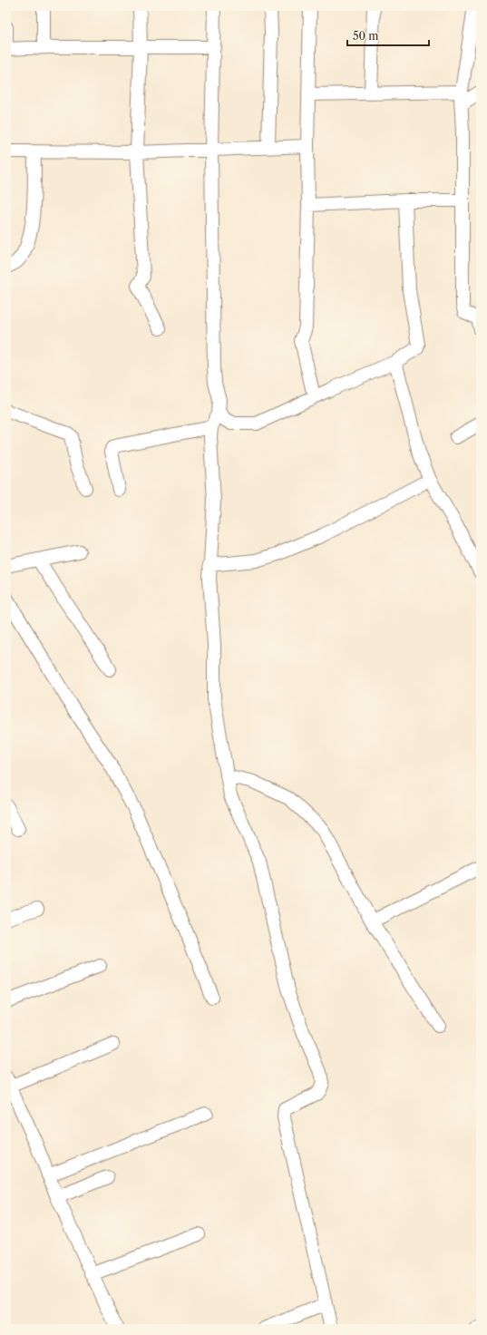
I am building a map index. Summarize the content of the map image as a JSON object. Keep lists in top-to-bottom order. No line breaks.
{"scale_bar":"50 m"}
